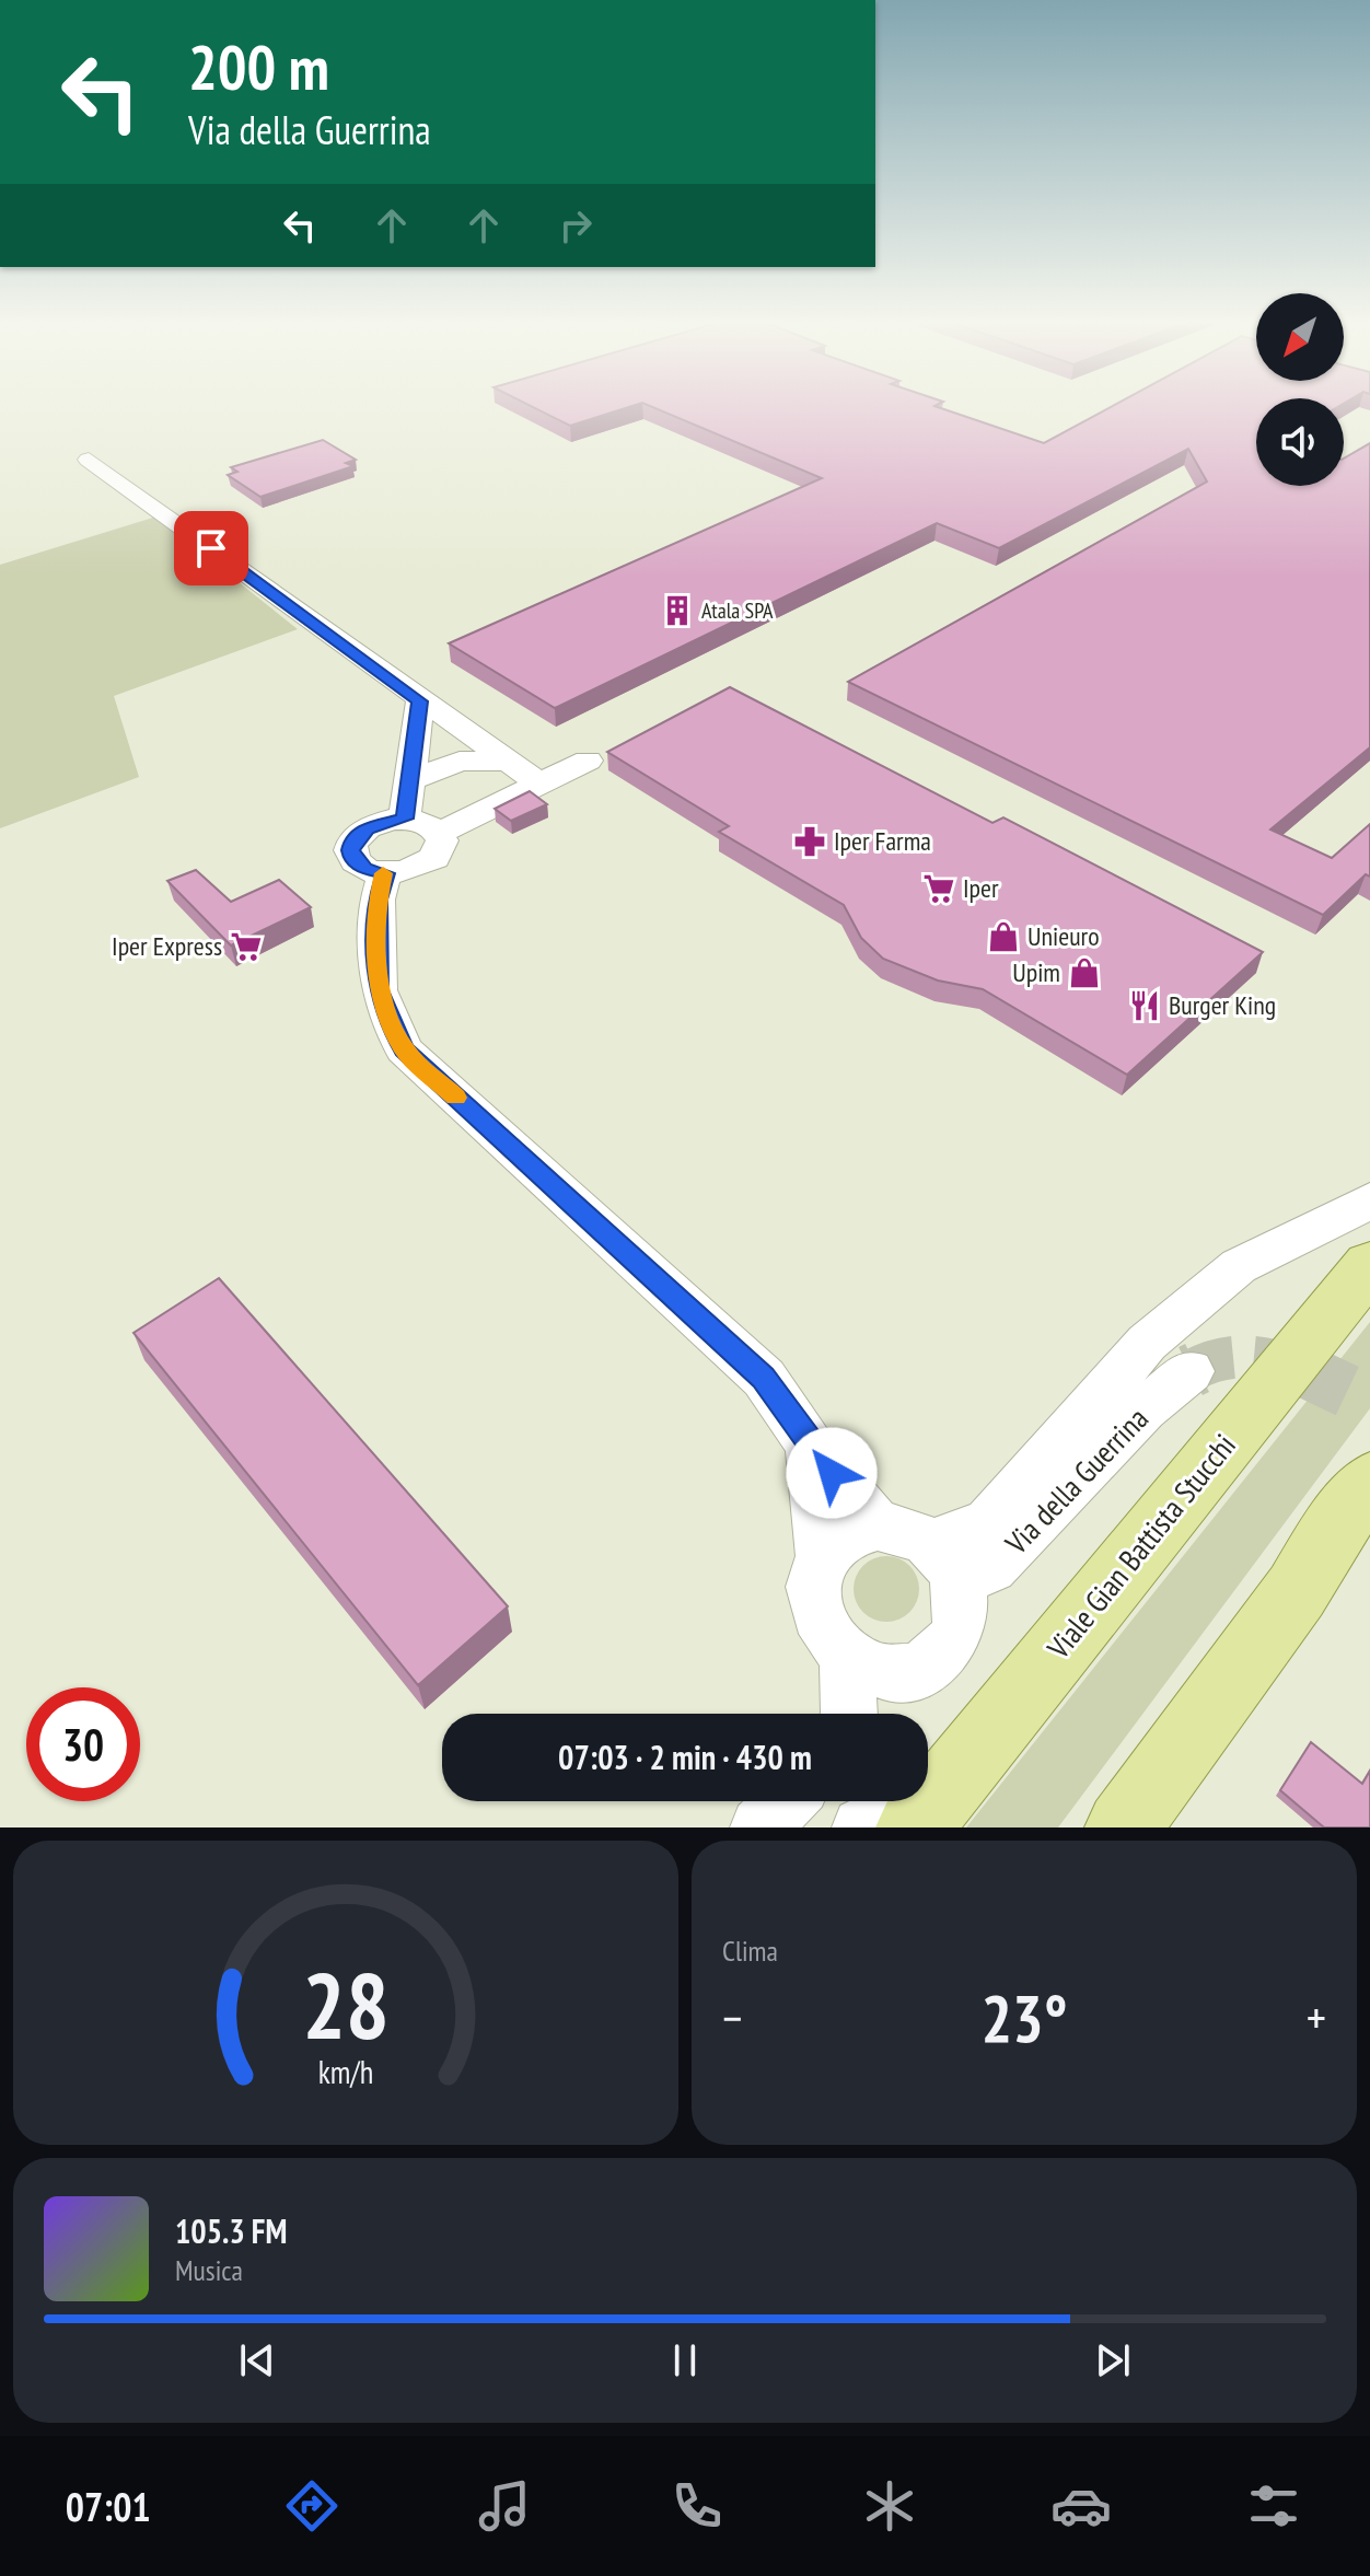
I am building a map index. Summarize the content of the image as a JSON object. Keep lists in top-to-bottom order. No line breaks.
{"streets":{"main road":["Viale Gian Battista Stucchi"],"street":["Via della Guerrina"]},"places":{"building":["Atala SPA"],"pharmacy":["Iper Farma"],"supermarket":["Iper","Iper Express"],"shop":["Unieuro","Upim"],"restaurant":["Burger King"]},"north":"bottom left","page":{"turn":["200 m","Via della Guerrina"],"limit":"30","trip":"07:03 · 2 min · 430 m","tile":"Clima","heat":["−","23°","+"],"song":["105.3 FM","Musica"],"tabs":"07:01","gauge":["28","km/h"]}}
